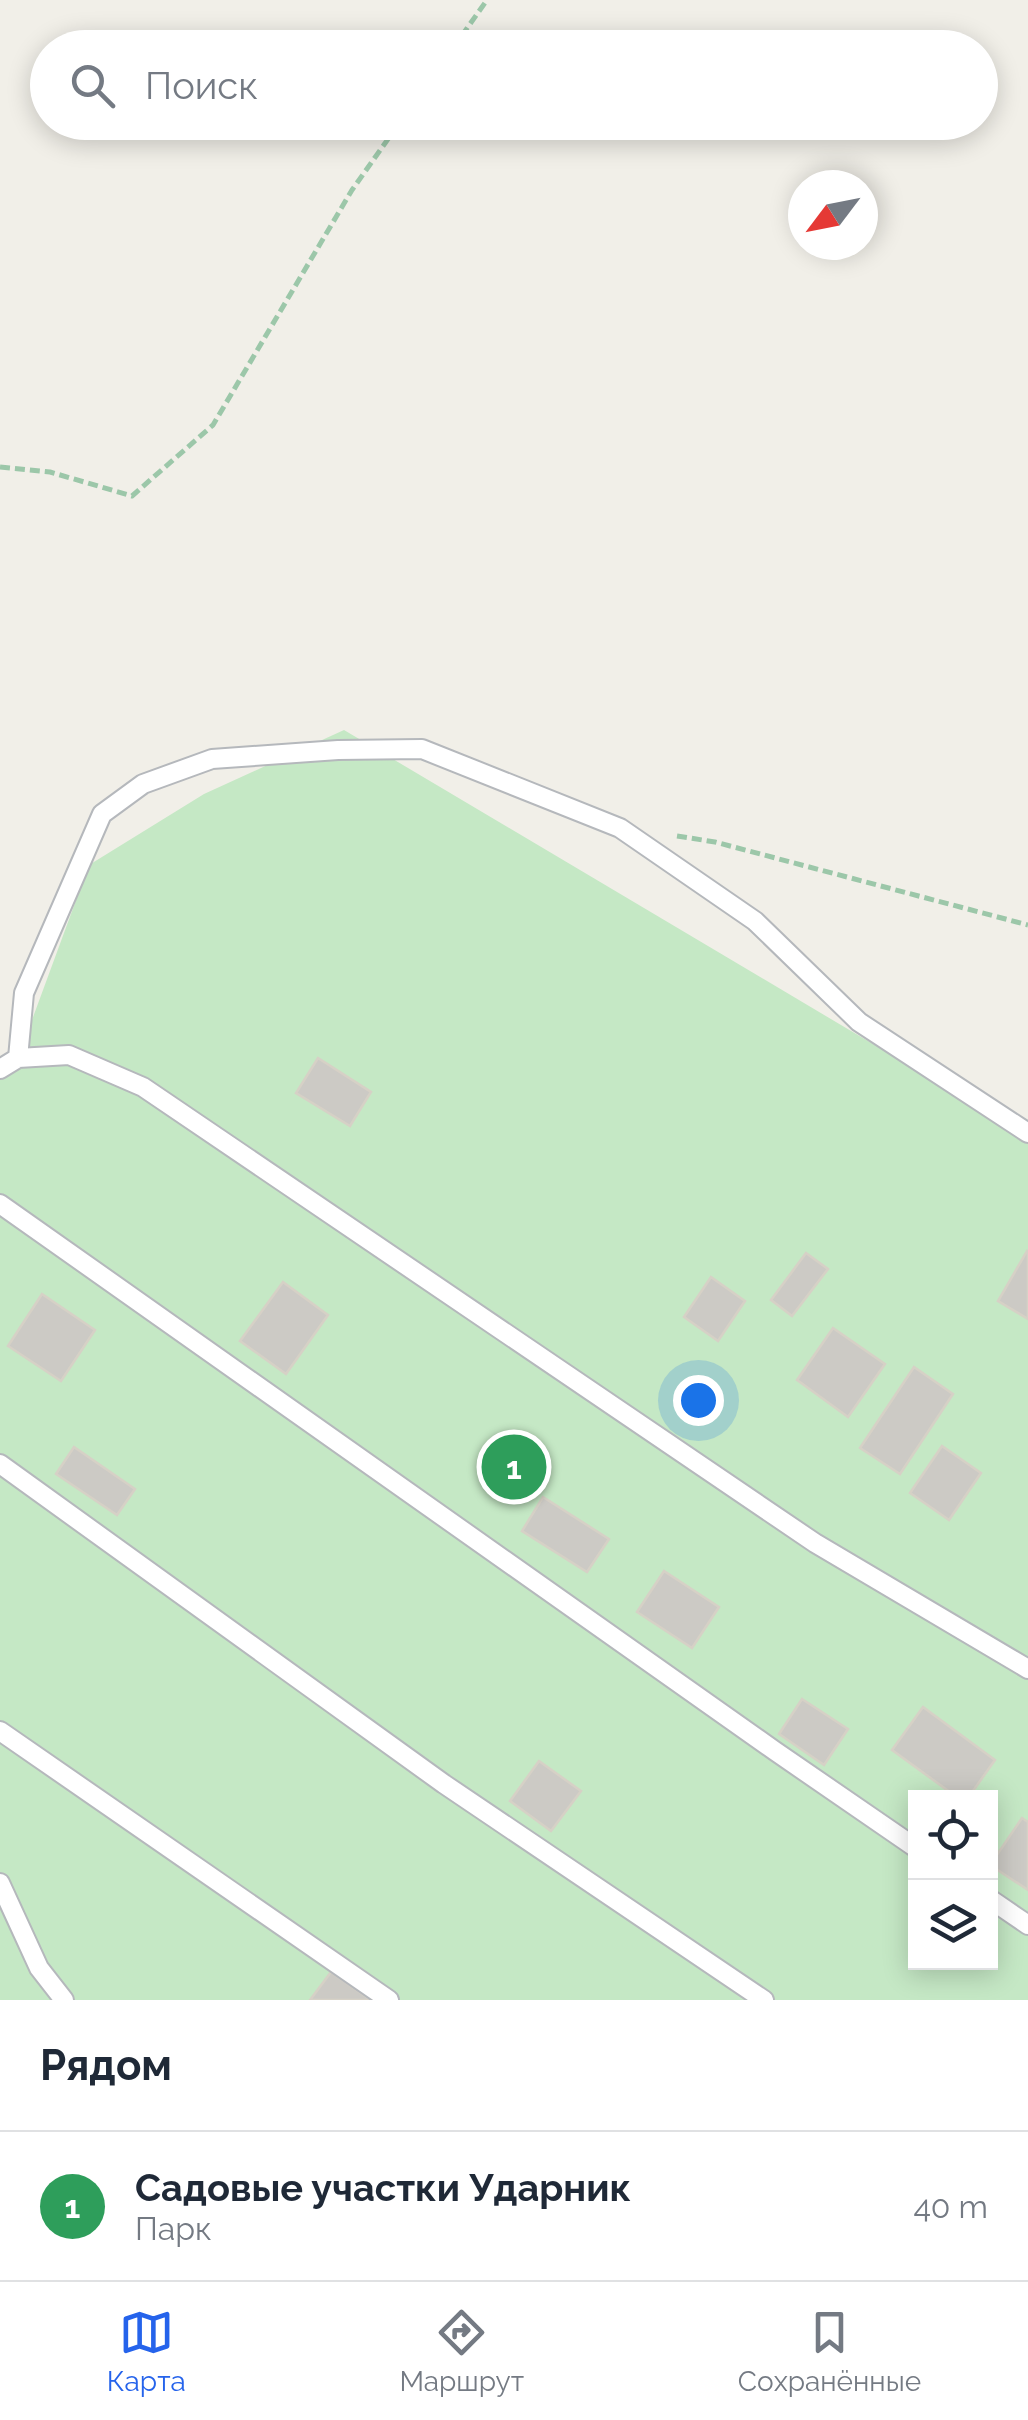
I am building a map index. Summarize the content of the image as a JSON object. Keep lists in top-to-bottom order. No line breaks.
{"north":"bottom left","page":{"search":"Поиск","pins":"1","heading":"Рядом","list":[{"mark":"1","name":"Садовые участки Ударник","note":"Парк","value":"40 m"}],"nav":["Карта","Маршрут","Сохранённые"]}}
